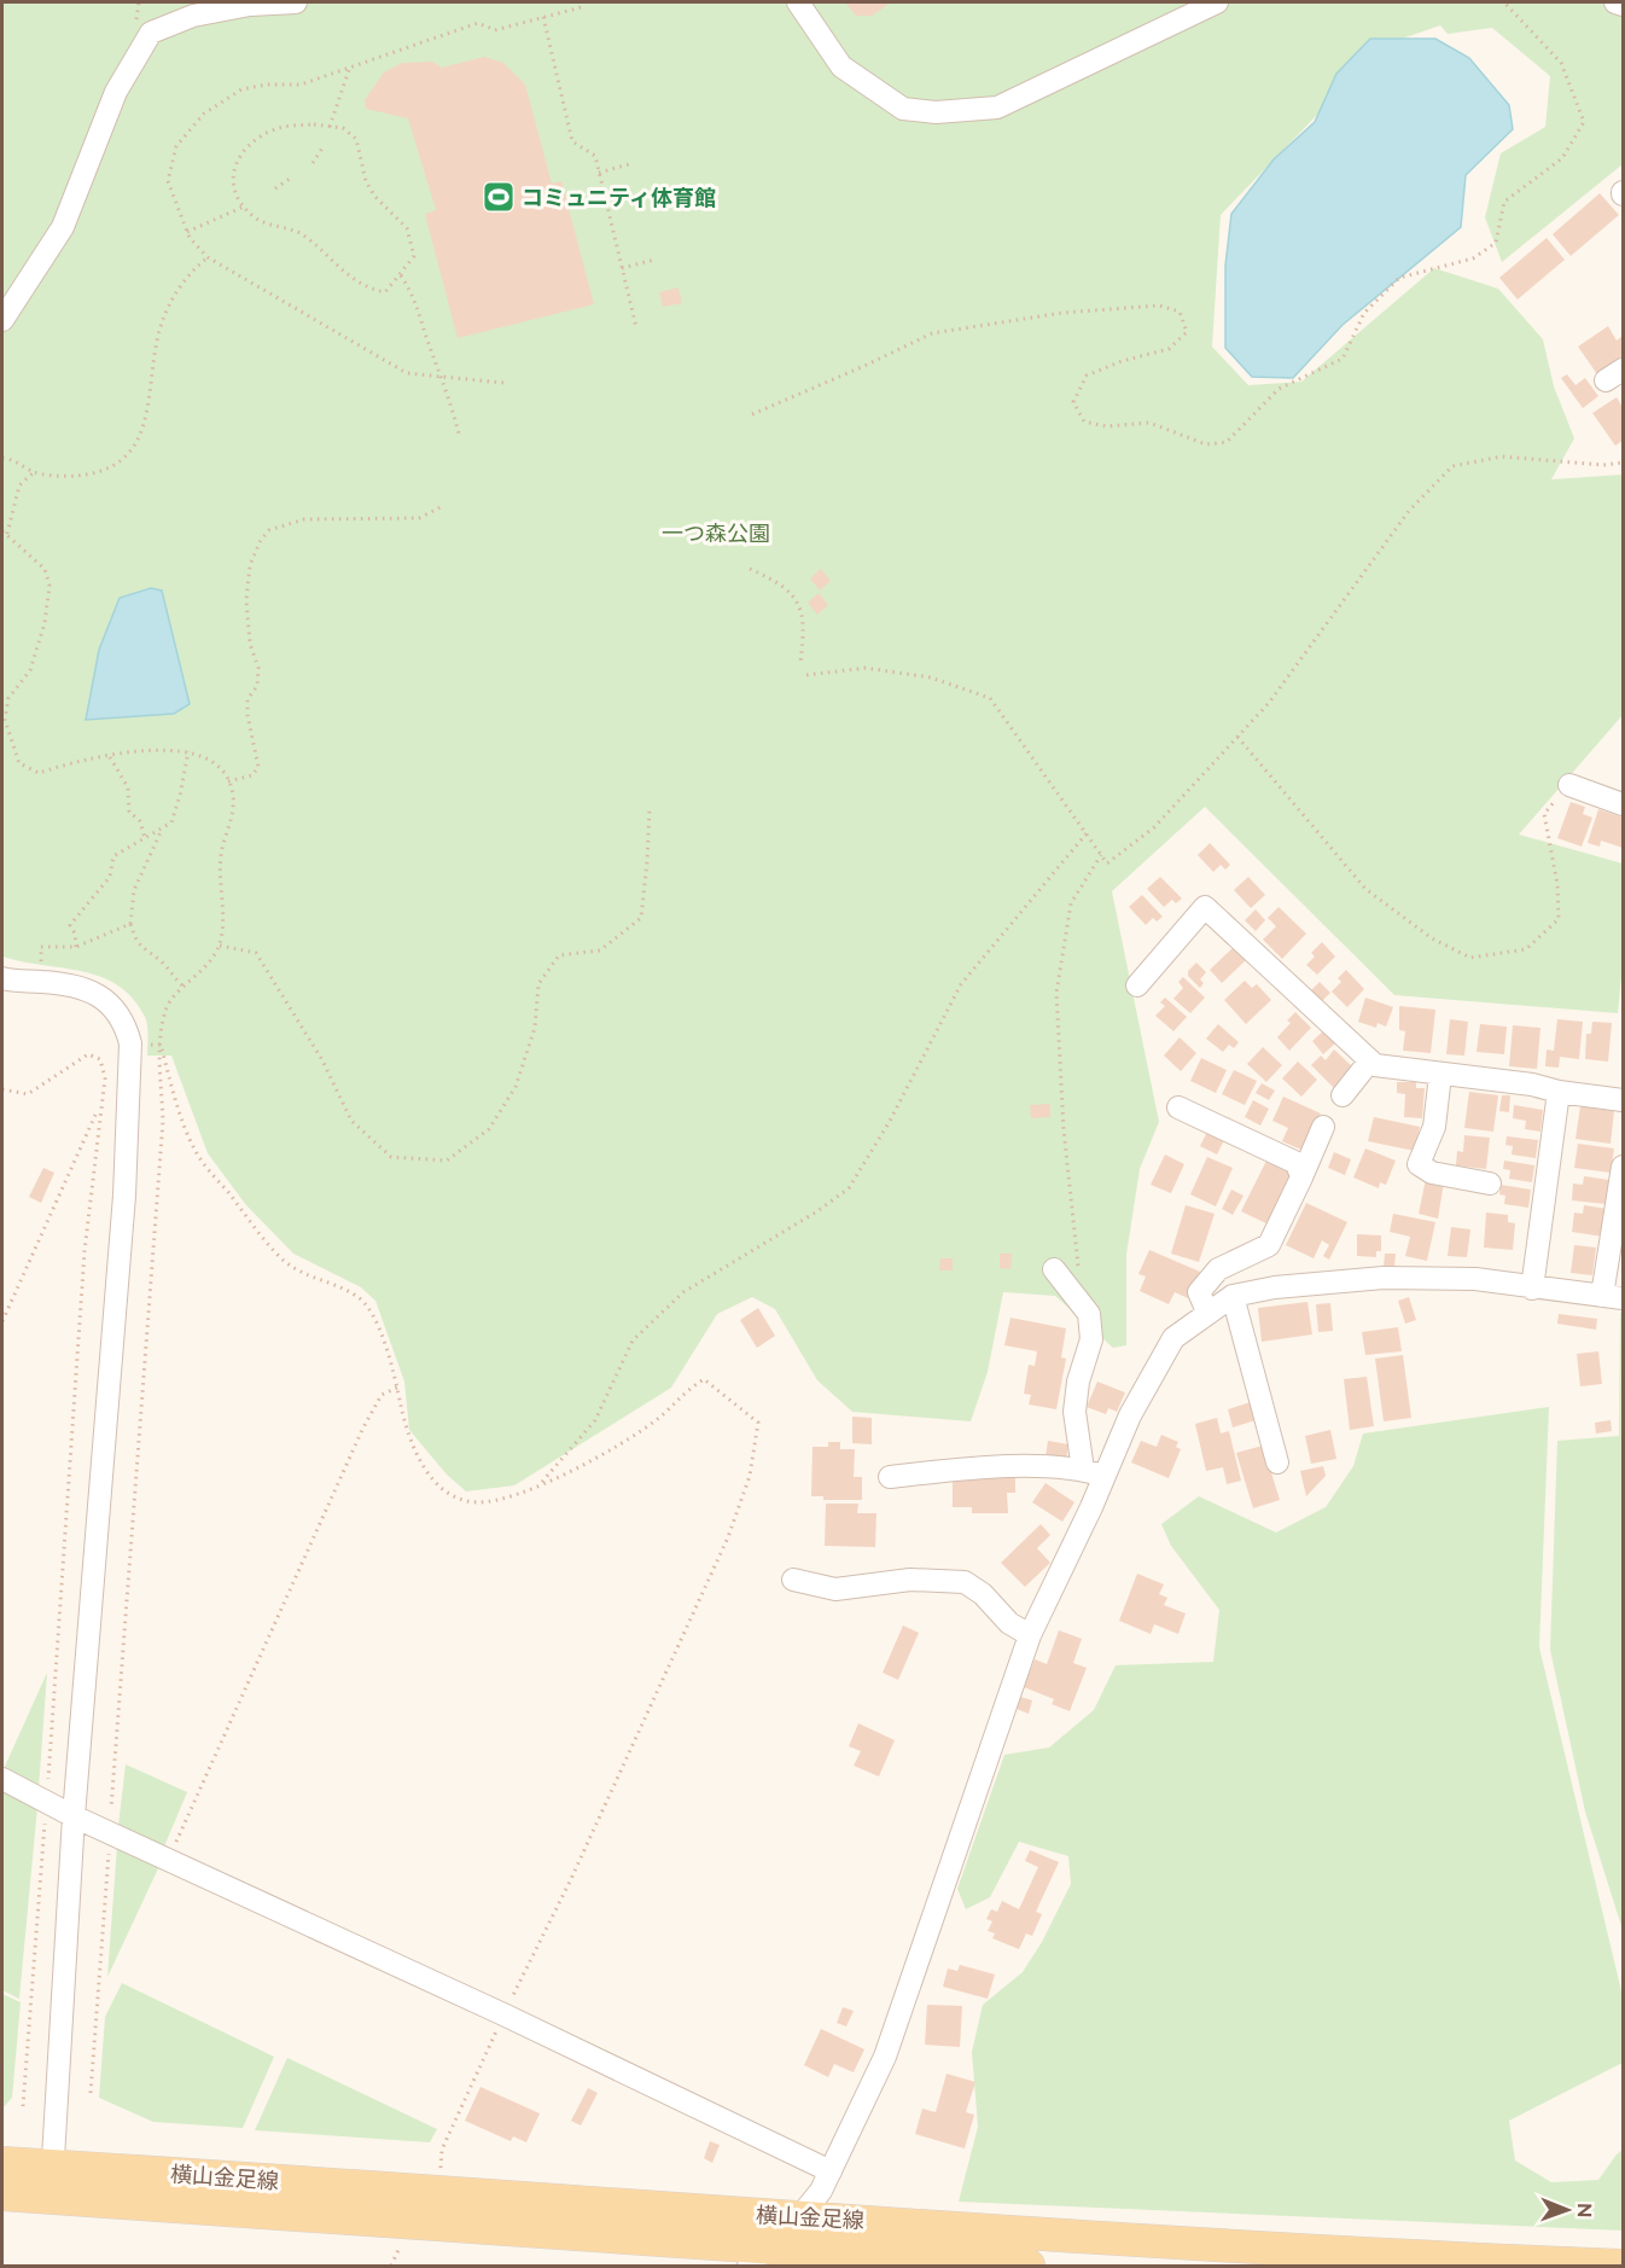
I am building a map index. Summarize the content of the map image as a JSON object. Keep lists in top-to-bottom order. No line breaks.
{"streets":{"main road":["横山金足線"]},"parks":["一つ森公園"],"places":{"sports":["コミュニティ体育館"]},"north":"right"}
